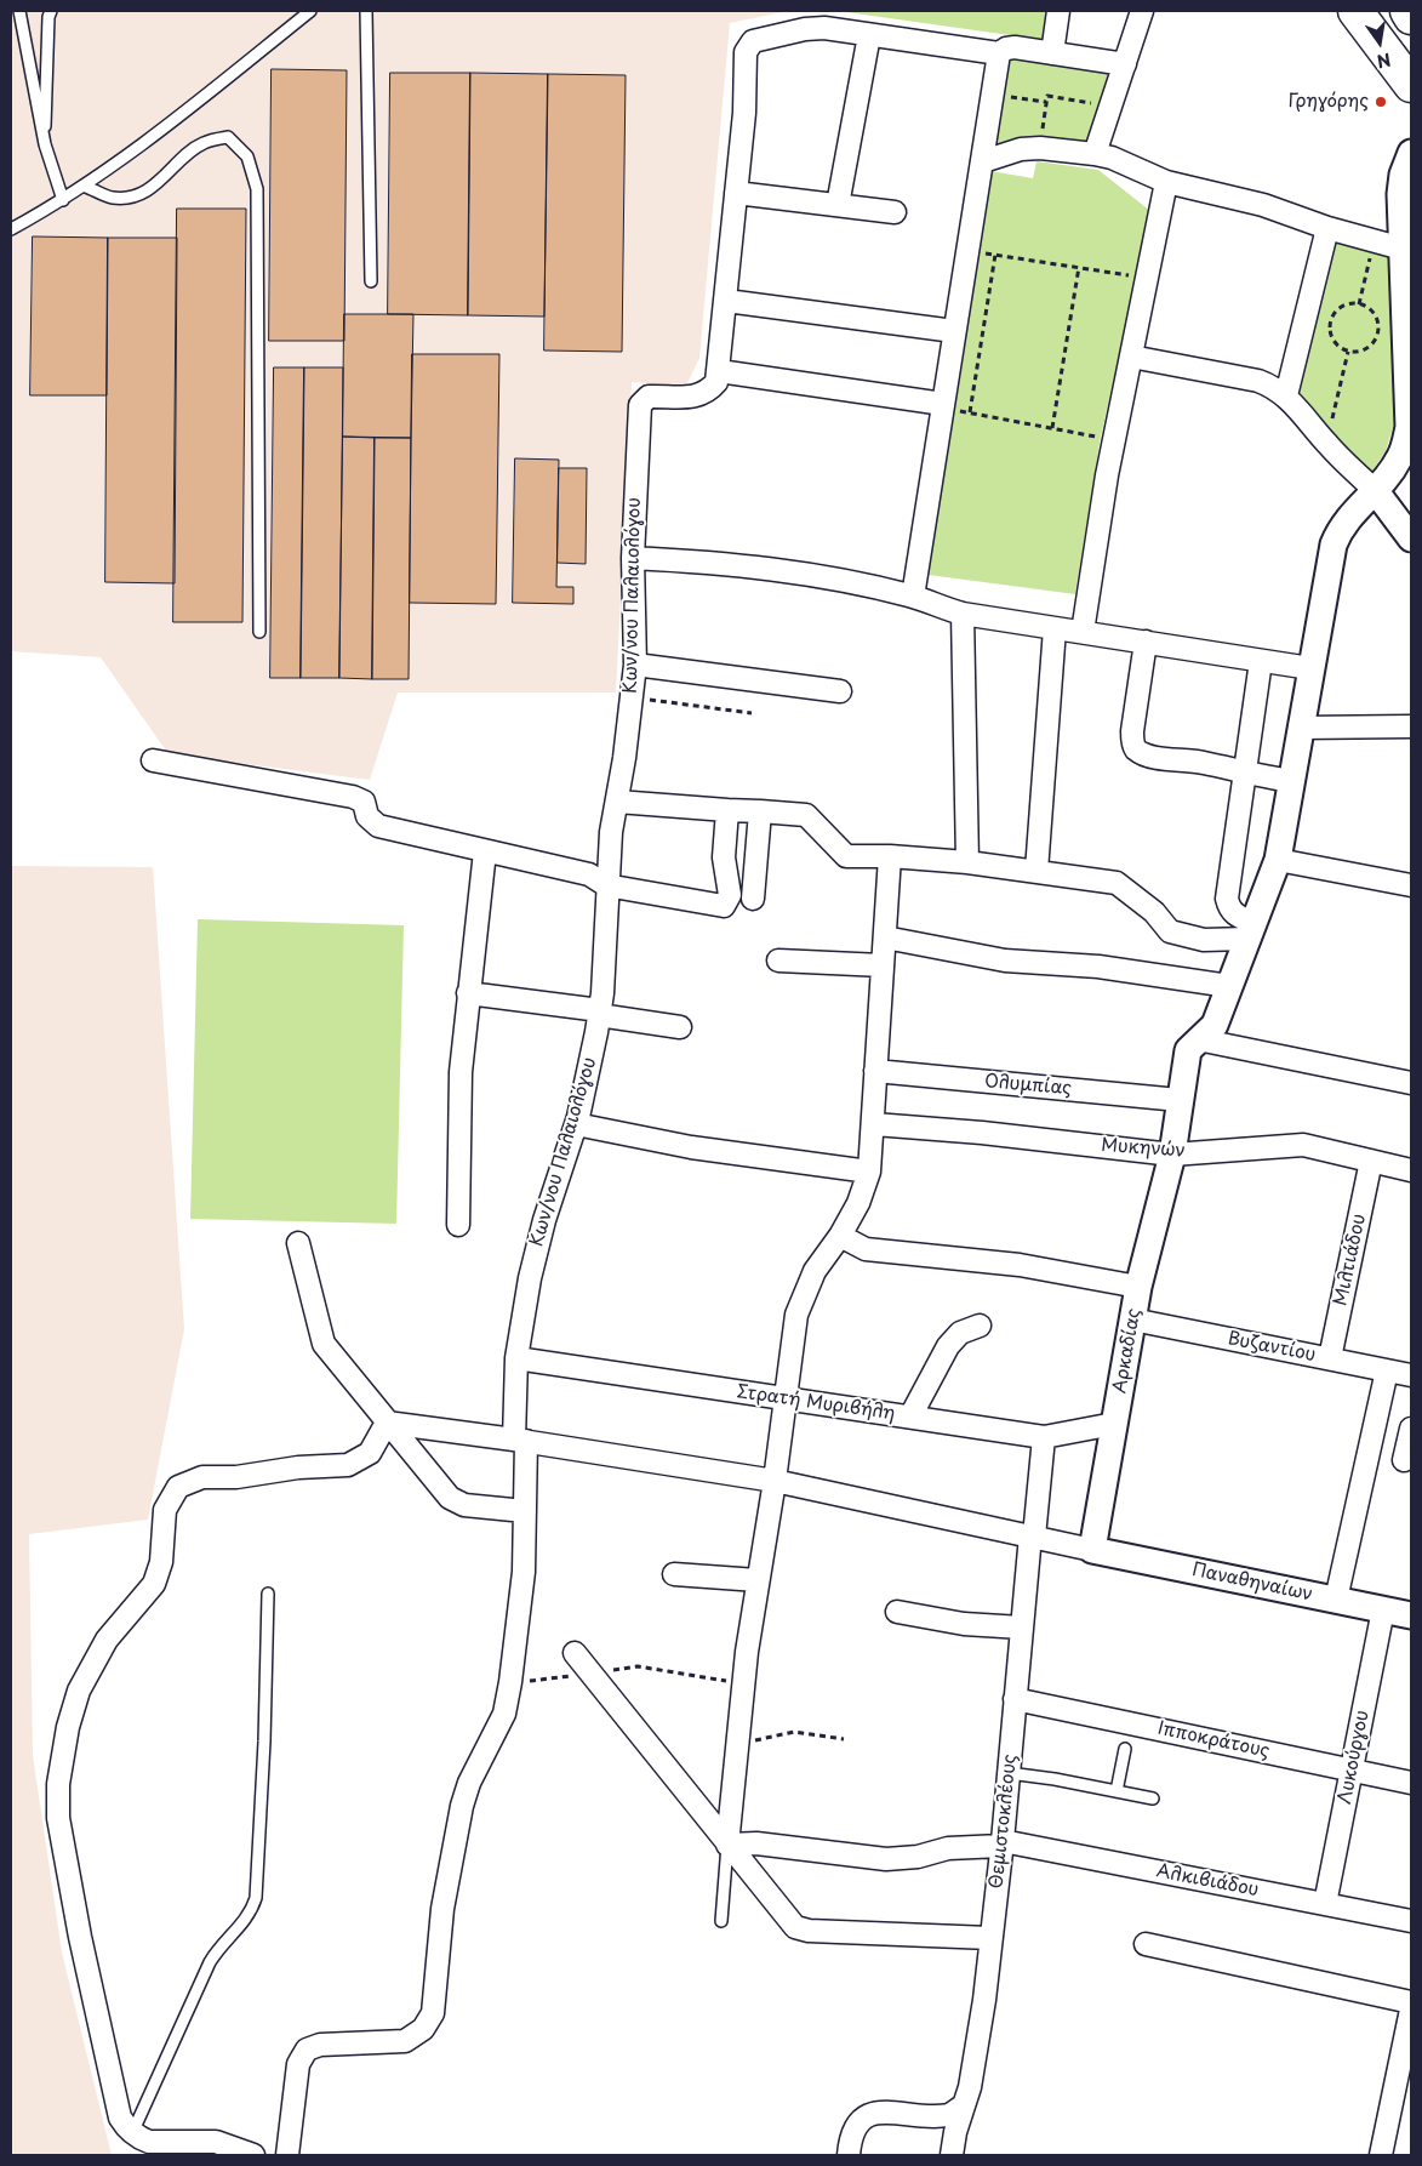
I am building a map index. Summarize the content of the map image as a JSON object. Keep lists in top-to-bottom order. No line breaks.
{"streets":{"street":["Κων/νου Παλαιολόγου","Ολυμπίας","Μυκηνών","Μιλτιάδου","Βυζαντίου","Αρκαδίας","Στρατή Μυριβήλη","Παναθηναίων","Ιπποκράτους","Λυκούργου","Θεμιστοκλέους","Αλκιβιάδου"]},"crossings":[["Κων/νου Παλαιολόγου","Στρατή Μυριβήλη"],["Ολυμπίας","Αρκαδίας"],["Μυκηνών","Μιλτιάδου"],["Μυκηνών","Αρκαδίας"],["Μιλτιάδου","Βυζαντίου"],["Βυζαντίου","Αρκαδίας"],["Αρκαδίας","Στρατή Μυριβήλη"],["Αρκαδίας","Παναθηναίων"],["Στρατή Μυριβήλη","Θεμιστοκλέους"],["Παναθηναίων","Λυκούργου"],["Ιπποκράτους","Λυκούργου"],["Ιπποκράτους","Θεμιστοκλέους"],["Λυκούργου","Αλκιβιάδου"],["Θεμιστοκλέους","Αλκιβιάδου"]],"places":["Γρηγόρης"],"north":"bottom"}
